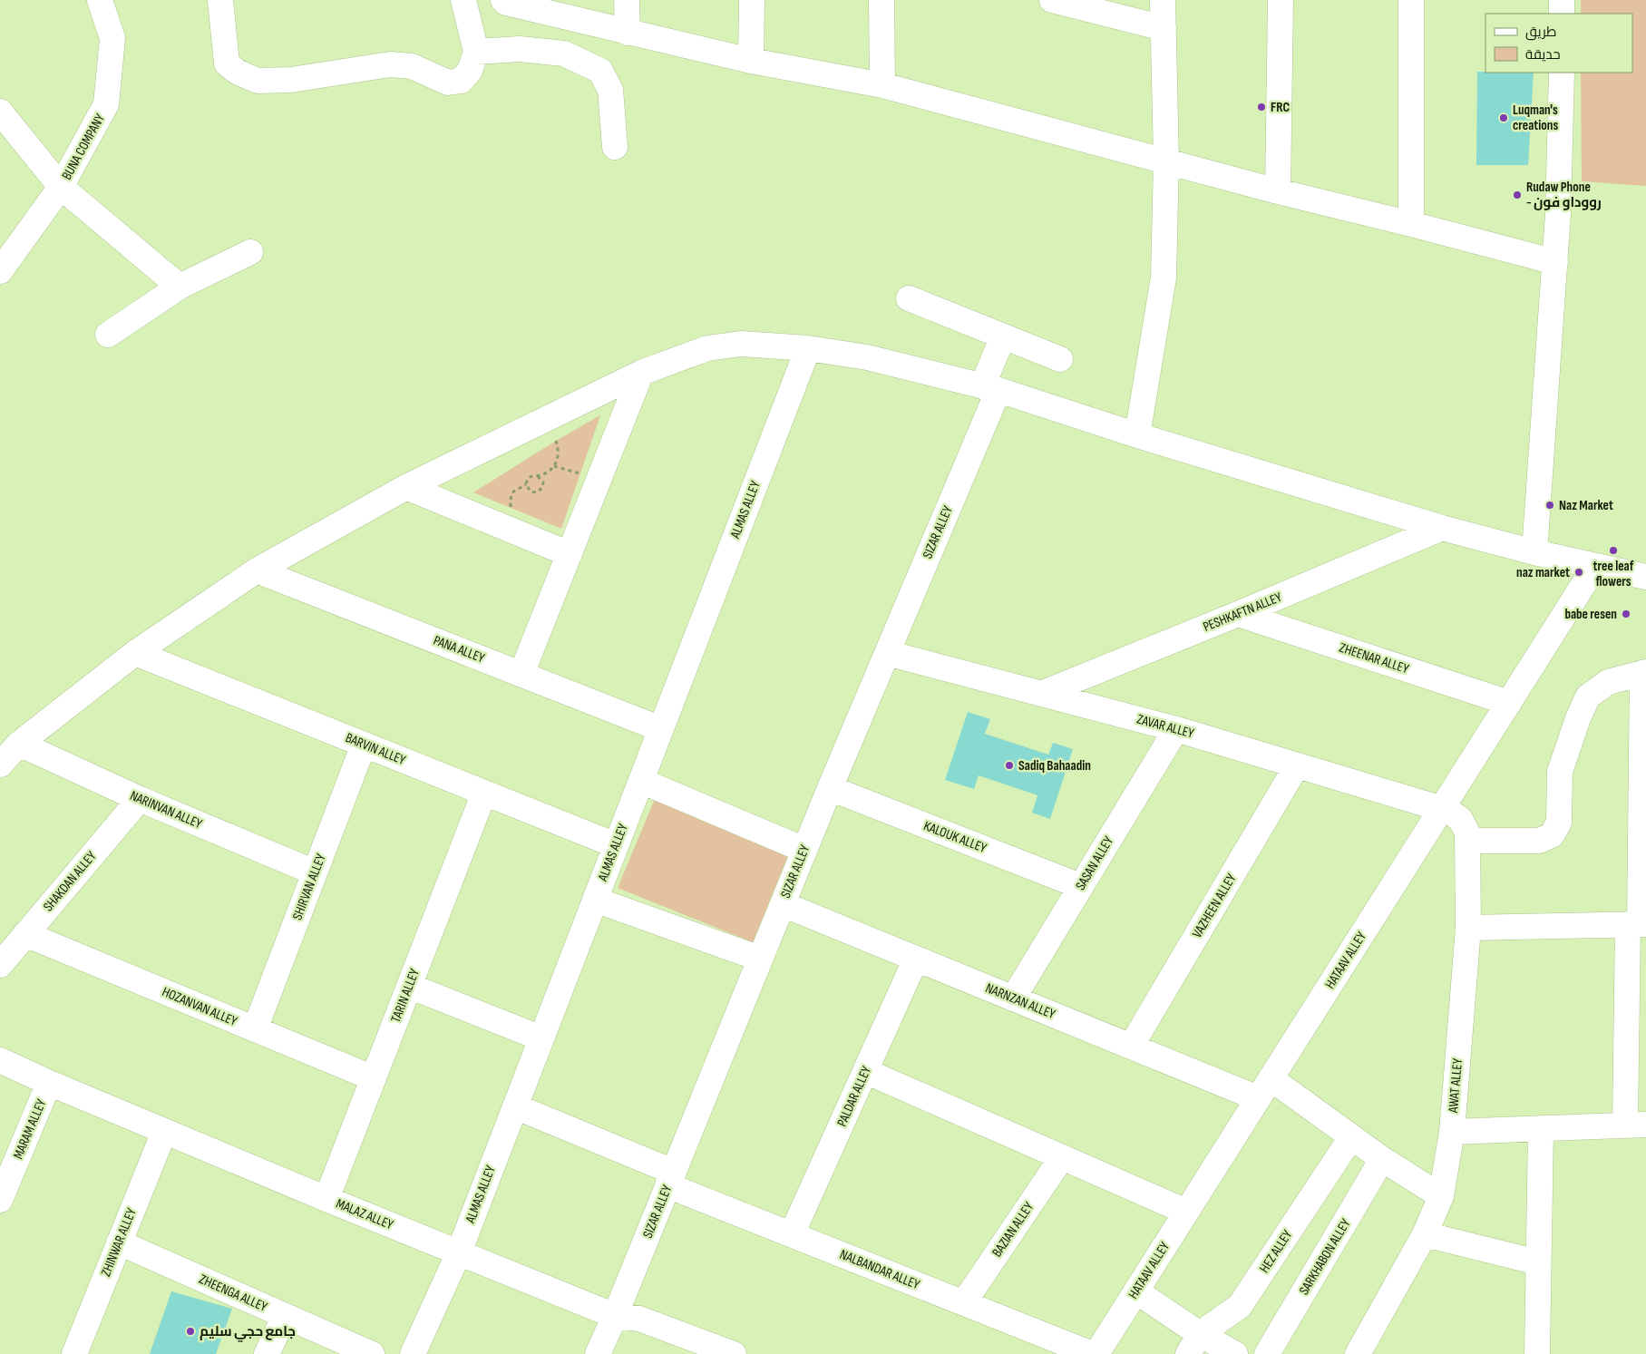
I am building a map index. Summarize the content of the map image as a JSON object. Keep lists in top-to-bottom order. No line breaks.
{"streets":{"street":["BUNA COMPANY","ALMAS ALLEY","SIZAR ALLEY","PESHKAFTN ALLEY","PANA ALLEY","ZHEENAR ALLEY","ZAVAR ALLEY","BARVIN ALLEY","NARINVAN ALLEY","KALOUK ALLEY","SASAN ALLEY","SHAKDAN ALLEY","SHIRVAN ALLEY","VAZHEEN ALLEY","HATAAV ALLEY","TARIN ALLEY","NARNZAN ALLEY","HOZANVAN ALLEY","AWAT ALLEY","PALDAR ALLEY","MARAM ALLEY","MALAZ ALLEY","BAZIAN ALLEY","ZHINWAR ALLEY","HEZ ALLEY","SARKHABON ALLEY","NALBANDAR ALLEY","ZHEENGA ALLEY"]},"crossings":[["ALMAS ALLEY","PANA ALLEY"],["ALMAS ALLEY","BARVIN ALLEY"],["ALMAS ALLEY","MALAZ ALLEY"],["ALMAS ALLEY","NALBANDAR ALLEY"],["SIZAR ALLEY","ZAVAR ALLEY"],["SIZAR ALLEY","KALOUK ALLEY"],["SIZAR ALLEY","NARNZAN ALLEY"],["SIZAR ALLEY","MALAZ ALLEY"],["SIZAR ALLEY","NALBANDAR ALLEY"],["PESHKAFTN ALLEY","ZHEENAR ALLEY"],["PESHKAFTN ALLEY","ZAVAR ALLEY"],["ZHEENAR ALLEY","HATAAV ALLEY"],["ZAVAR ALLEY","SASAN ALLEY"],["ZAVAR ALLEY","VAZHEEN ALLEY"],["ZAVAR ALLEY","HATAAV ALLEY"],["ZAVAR ALLEY","AWAT ALLEY"],["BARVIN ALLEY","SHIRVAN ALLEY"],["BARVIN ALLEY","TARIN ALLEY"],["NARINVAN ALLEY","SHAKDAN ALLEY"],["NARINVAN ALLEY","SHIRVAN ALLEY"],["KALOUK ALLEY","SASAN ALLEY"],["SASAN ALLEY","NARNZAN ALLEY"],["SHAKDAN ALLEY","HOZANVAN ALLEY"],["SHIRVAN ALLEY","HOZANVAN ALLEY"],["VAZHEEN ALLEY","NARNZAN ALLEY"],["HATAAV ALLEY","NARNZAN ALLEY"],["HATAAV ALLEY","AWAT ALLEY"],["TARIN ALLEY","HOZANVAN ALLEY"],["TARIN ALLEY","MALAZ ALLEY"],["NARNZAN ALLEY","AWAT ALLEY"],["NARNZAN ALLEY","PALDAR ALLEY"],["NARNZAN ALLEY","HEZ ALLEY"],["NARNZAN ALLEY","SARKHABON ALLEY"],["PALDAR ALLEY","NALBANDAR ALLEY"],["MARAM ALLEY","MALAZ ALLEY"],["MALAZ ALLEY","ZHINWAR ALLEY"],["BAZIAN ALLEY","NALBANDAR ALLEY"],["ZHINWAR ALLEY","ZHEENGA ALLEY"]],"places":["FRC","Luqman's creations","Rudaw Phone - رووداو فون","Naz Market","tree leaf flowers","naz market","babe resen","Sadiq Bahaadin","جامع حجي سليم"],"legend":["طريق","حديقة"]}
